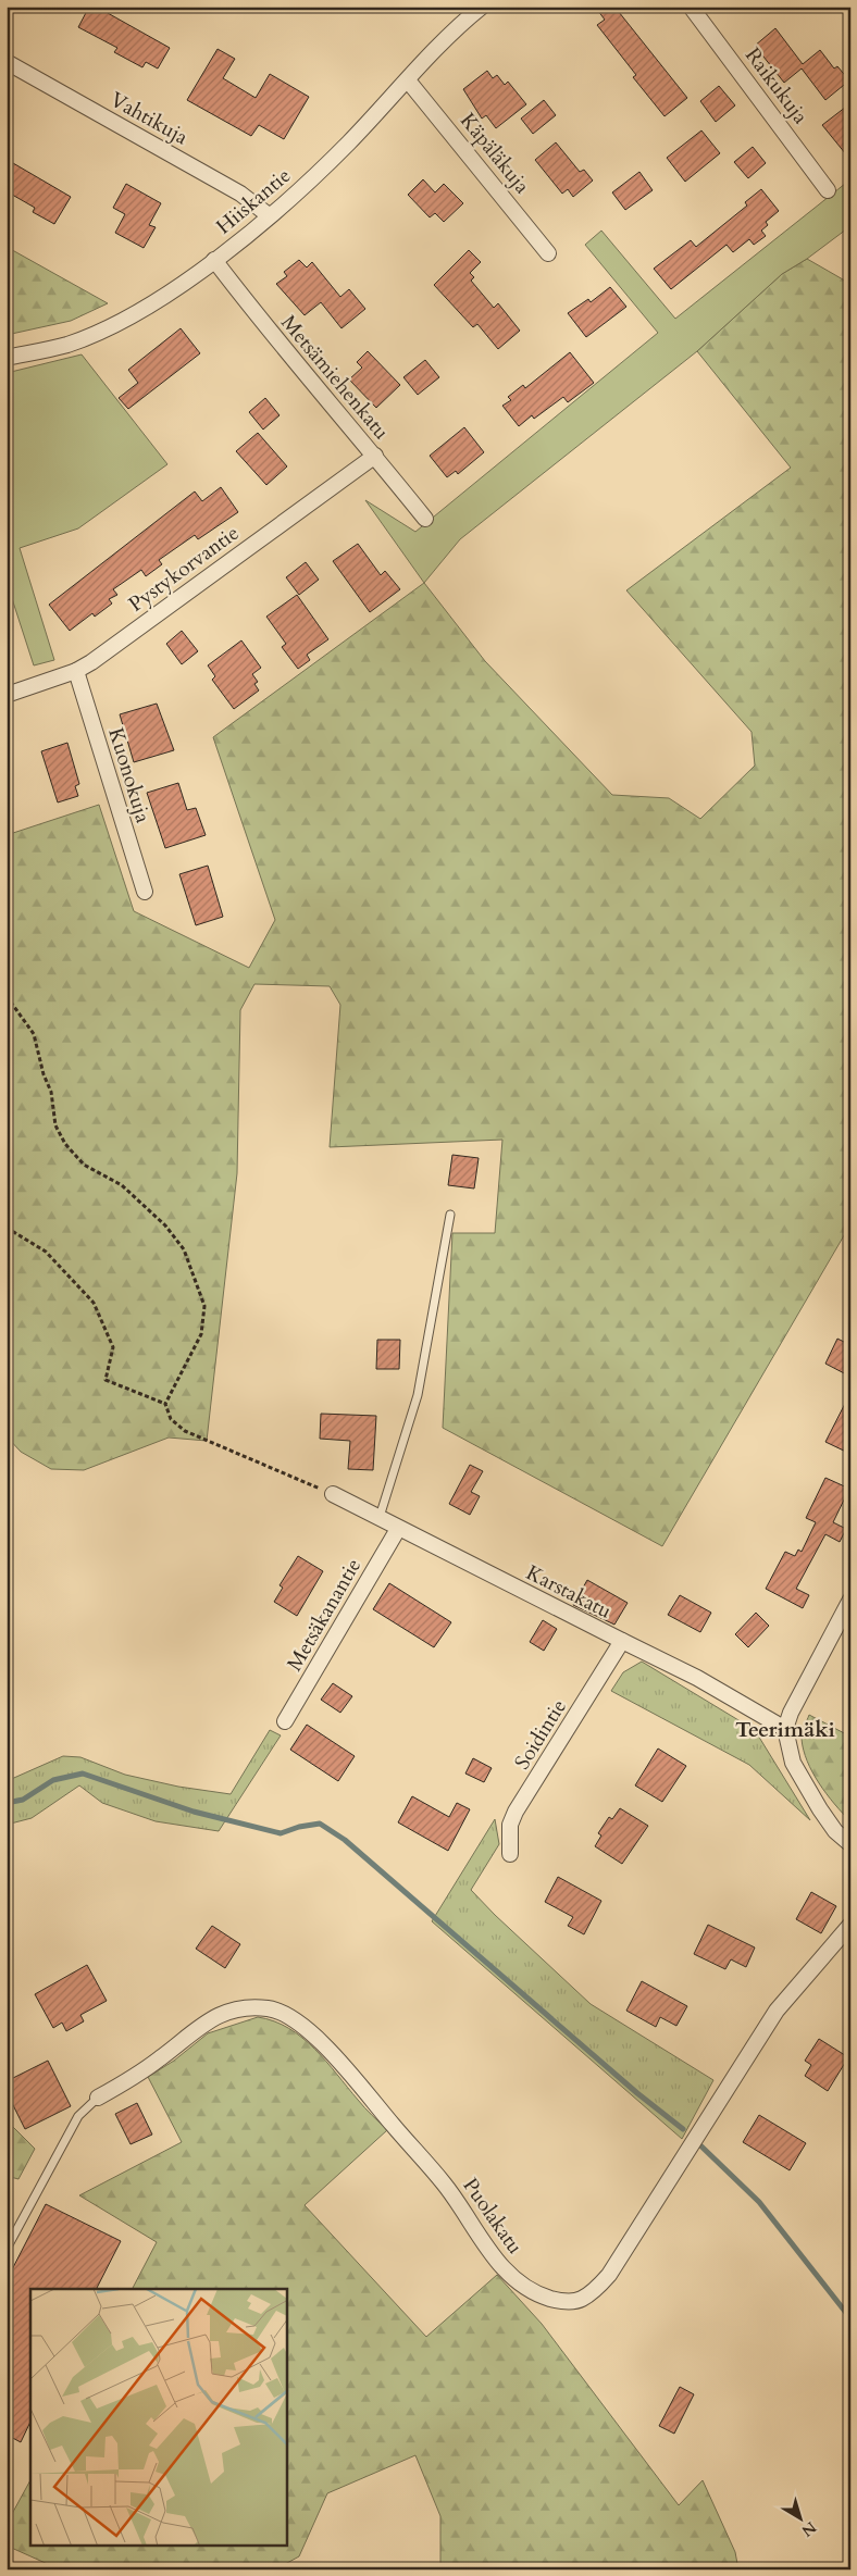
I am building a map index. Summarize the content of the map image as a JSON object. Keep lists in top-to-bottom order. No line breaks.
{"streets":{"street":["Raikukuja","Vahtikuja","Käpäläkuja","Hiiskantie","Metsämiehenkatu","Pystykorvantie","Kuonokuja","Karstakatu","Metsäkanantie","Soidintie","Puolakatu"]},"crossings":[["Vahtikuja","Hiiskantie"],["Käpäläkuja","Hiiskantie"],["Hiiskantie","Metsämiehenkatu"],["Metsämiehenkatu","Pystykorvantie"],["Pystykorvantie","Kuonokuja"],["Karstakatu","Metsäkanantie"],["Karstakatu","Soidintie"]],"districts":["Teerimäki"],"north":"bottom right"}
